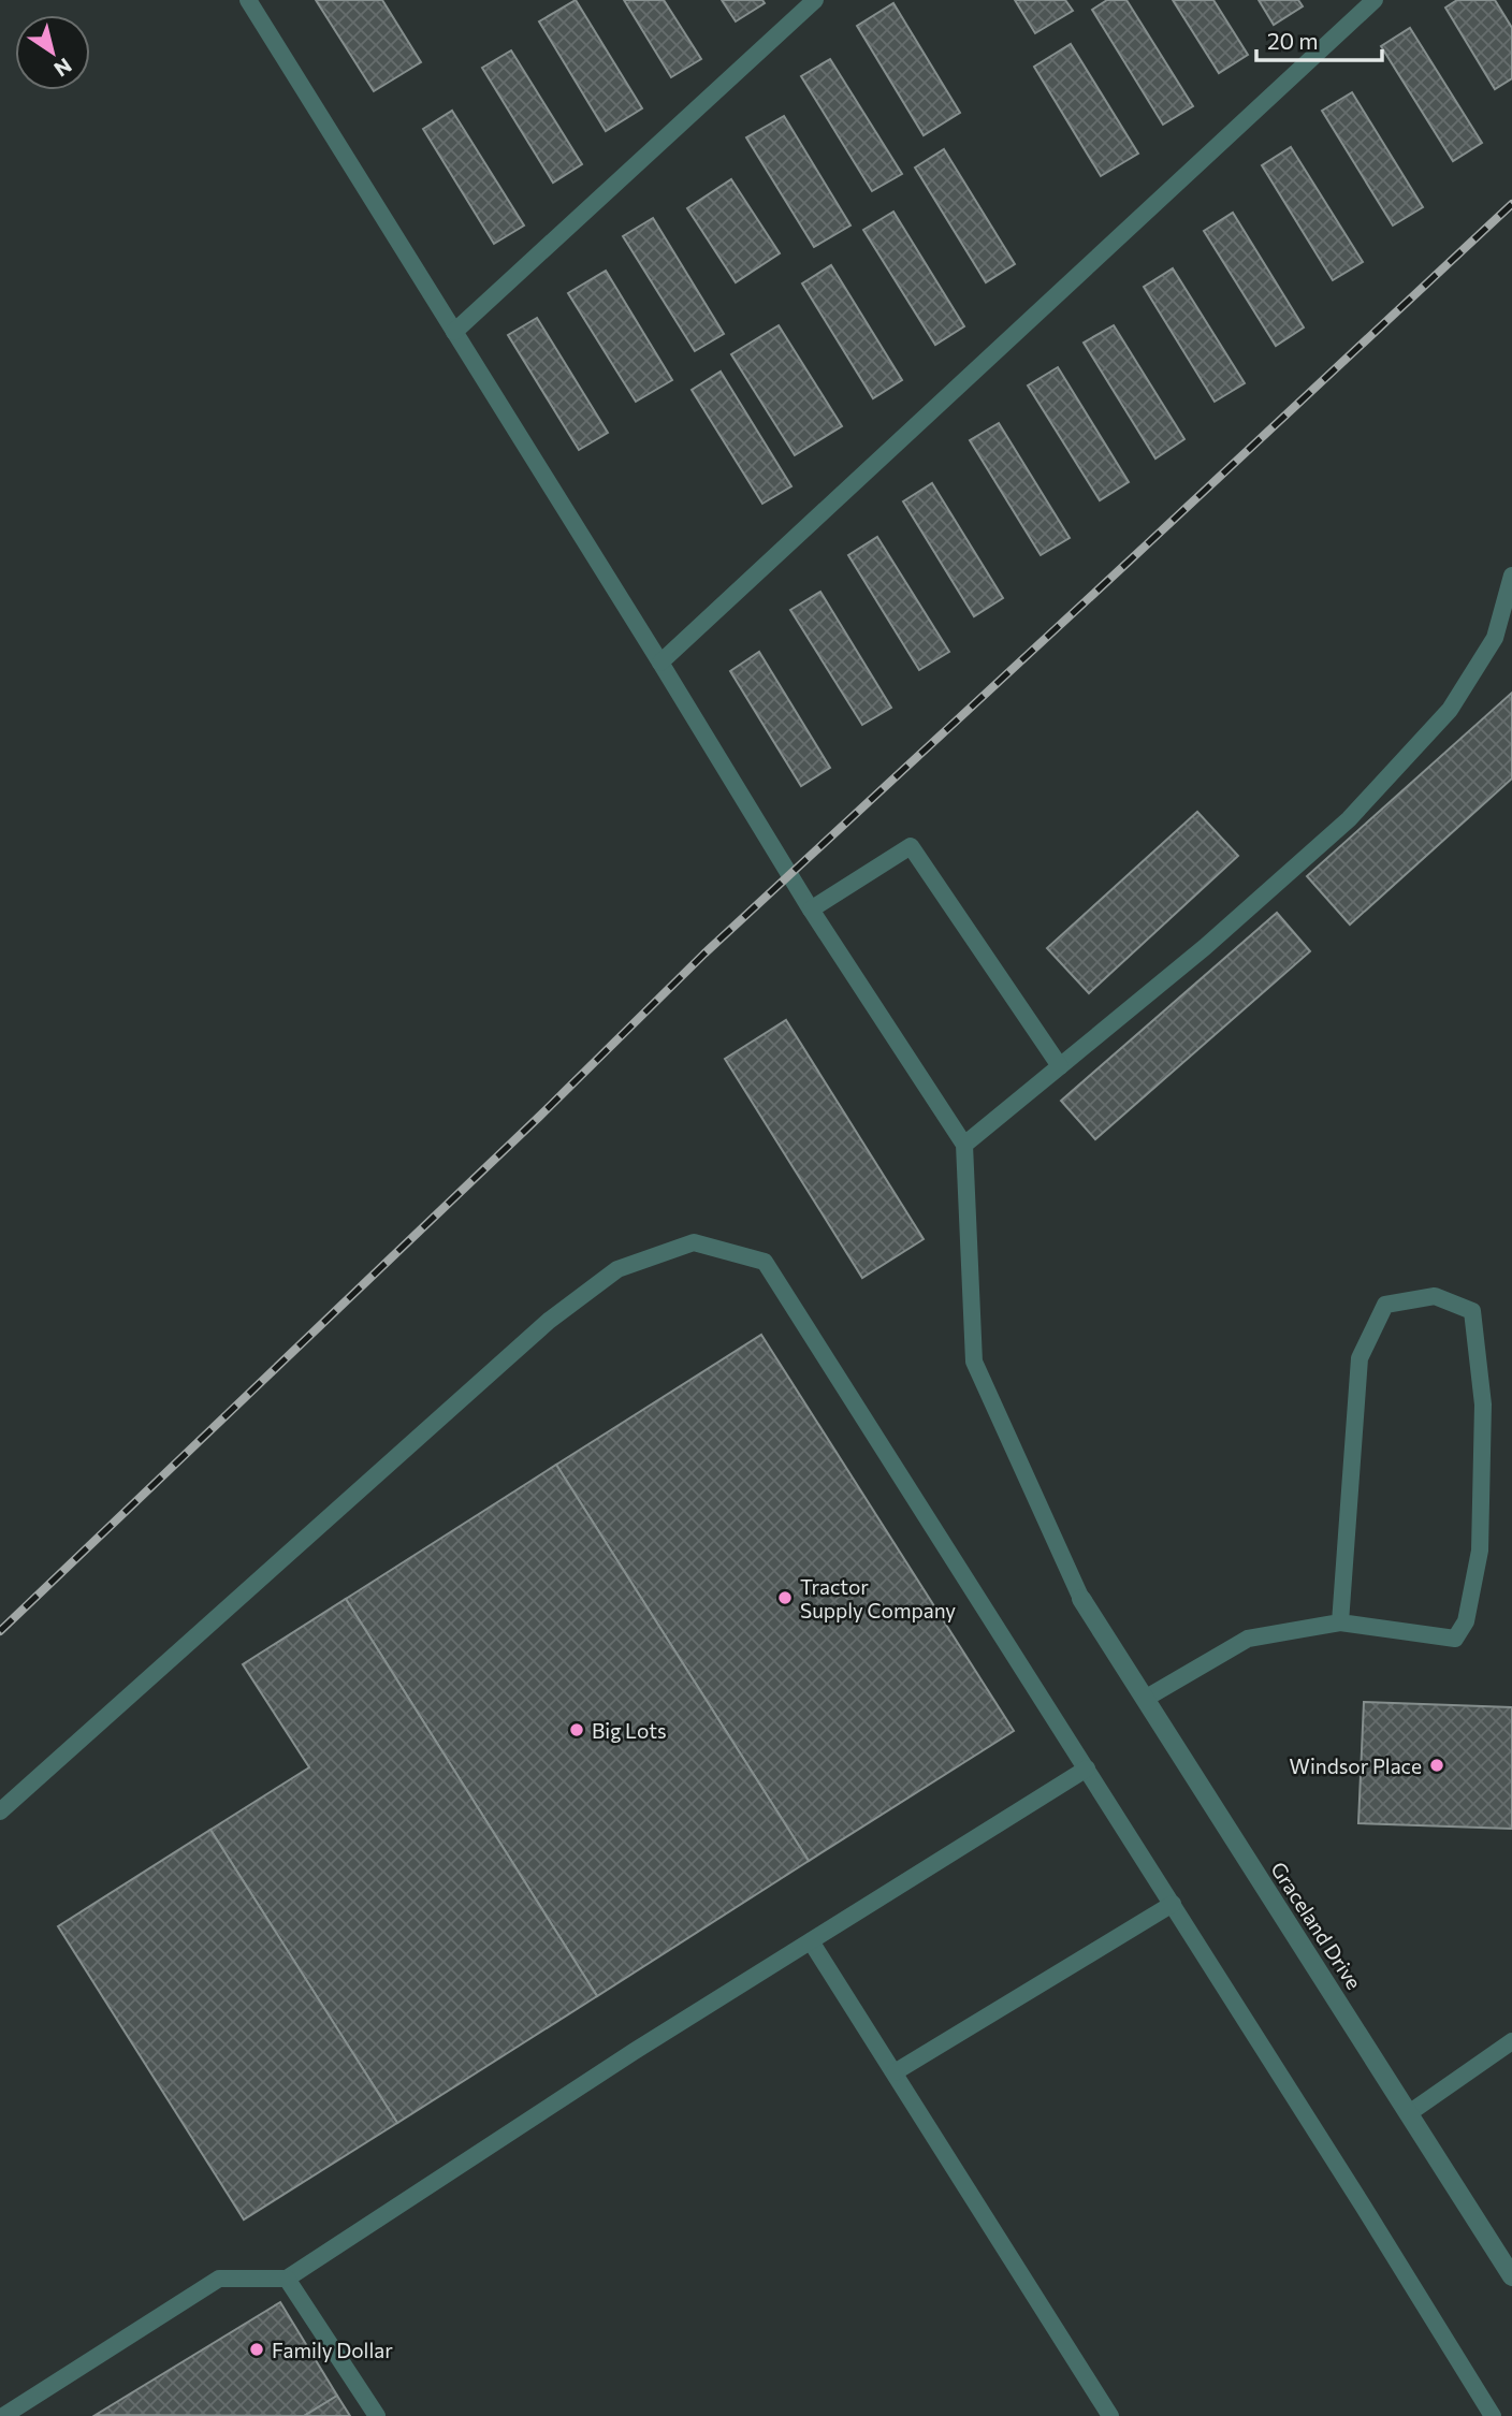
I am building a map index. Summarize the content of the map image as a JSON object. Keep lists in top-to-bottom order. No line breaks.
{"streets":{"street":["Graceland Drive"]},"places":["Tractor Supply Company","Big Lots","Windsor Place","Family Dollar"],"scale_bar":"20 m","north":"bottom right"}
